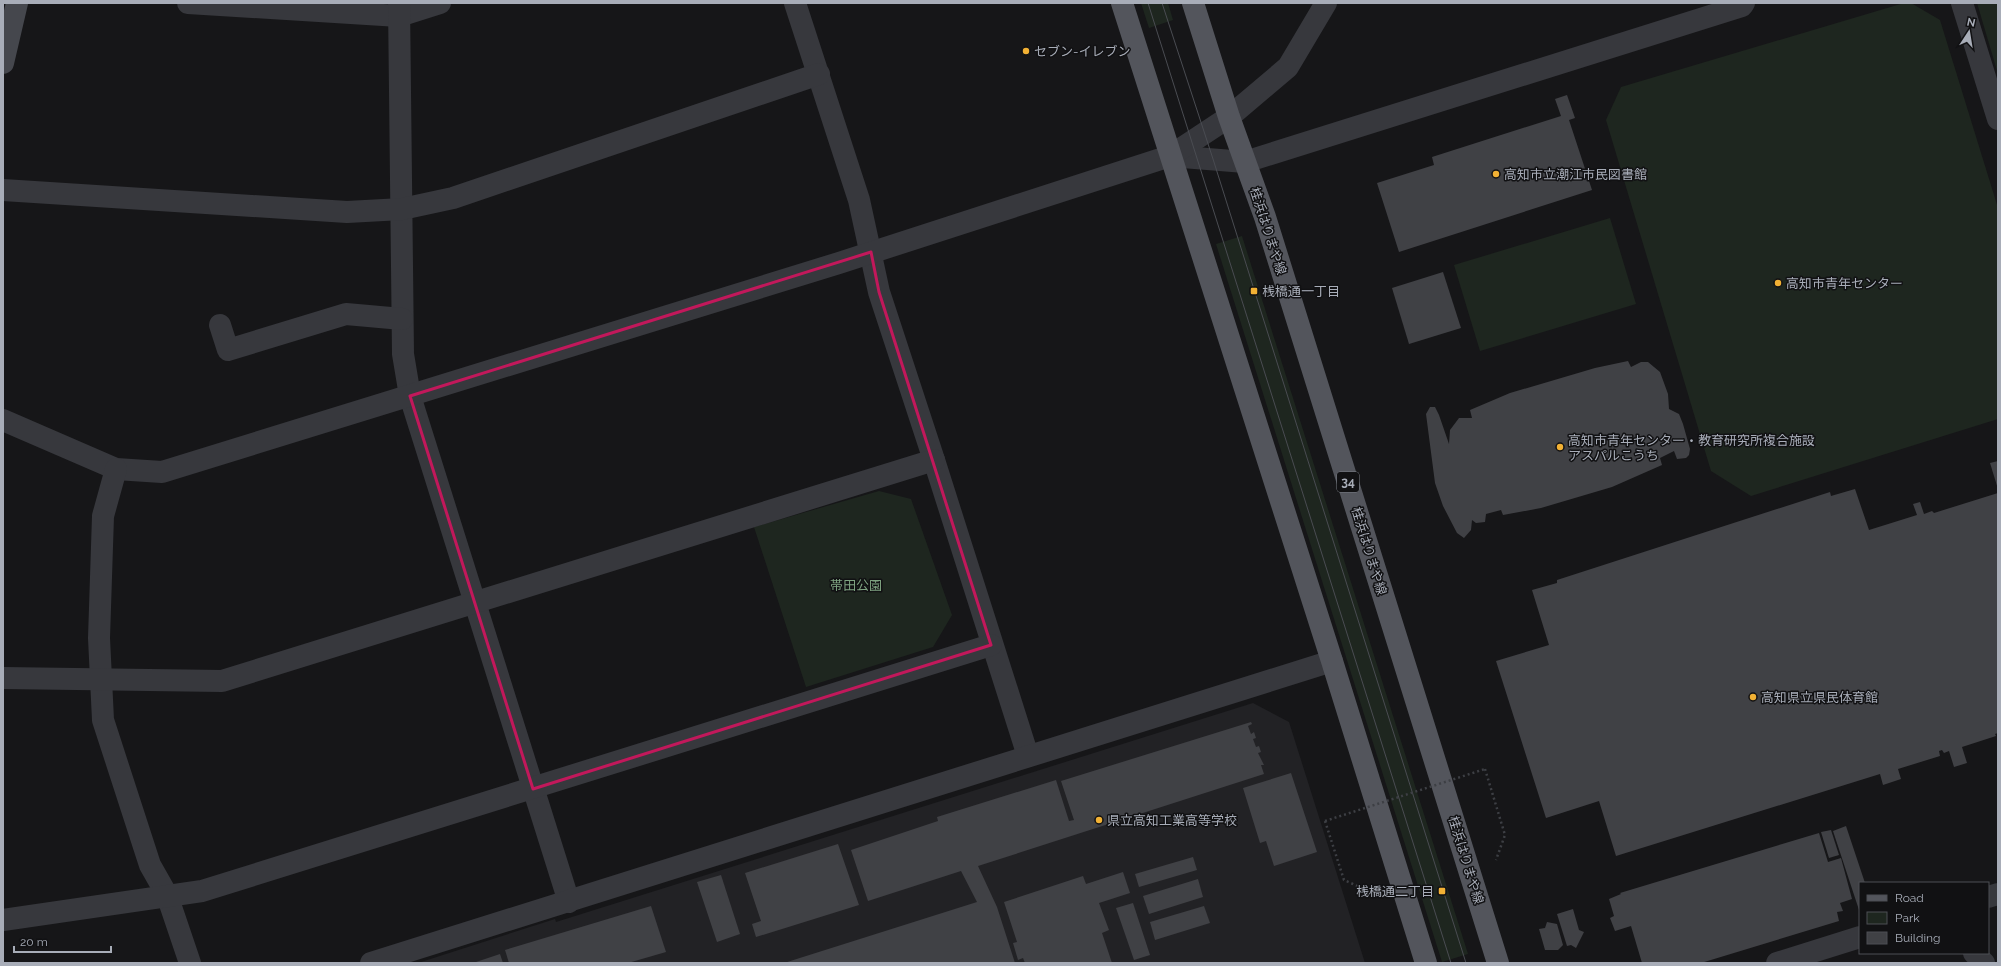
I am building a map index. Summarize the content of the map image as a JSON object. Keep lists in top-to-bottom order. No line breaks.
{"streets":{"main road":["桂浜はりまや線","34"]},"parks":["帯田公園"],"places":{"other":["セブン-イレブン","高知市立潮江市民図書館","高知市青年センター","高知市青年センター・教育研究所複合施設 アスパルこうち","高知県立県民体育館","県立高知工業高等学校"],"transit":["桟橋通一丁目","桟橋通二丁目"]},"legend":["Road","Park","Building"],"scale_bar":"20 m","north":"top"}
